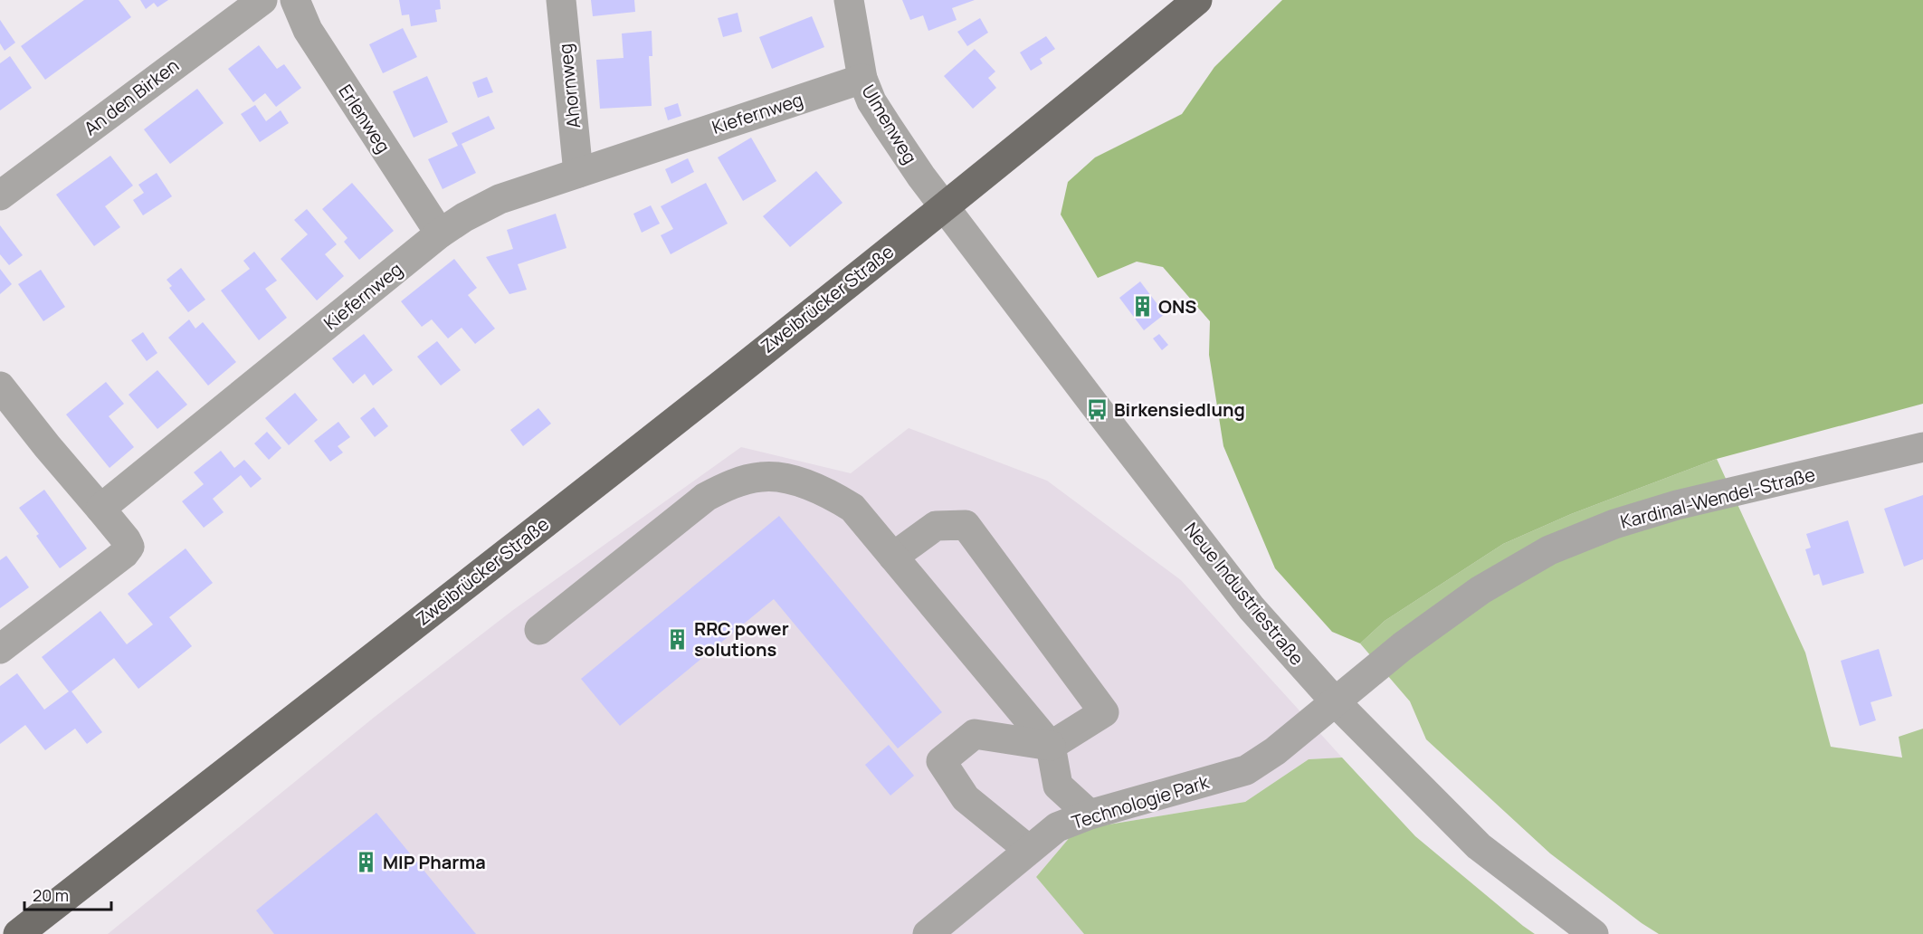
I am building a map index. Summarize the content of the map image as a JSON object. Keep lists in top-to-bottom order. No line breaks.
{"streets":{"main road":["Zweibrücker Straße"],"street":["Ahornweg","An den Birken","Kiefernweg","Erlenweg","Ulmenweg","Kardinal-Wendel-Straße","Neue Industriestraße","Technologie Park"]},"crossings":[["Ahornweg","Kiefernweg"],["Kiefernweg","Erlenweg"],["Kiefernweg","Ulmenweg"],["Ulmenweg","Zweibrücker Straße"],["Ulmenweg","Neue Industriestraße"],["Zweibrücker Straße","Neue Industriestraße"],["Kardinal-Wendel-Straße","Neue Industriestraße"],["Kardinal-Wendel-Straße","Technologie Park"],["Neue Industriestraße","Technologie Park"]],"places":{"building":["ONS","RRC power solutions","MIP Pharma"],"bus stop":["Birkensiedlung"]},"scale_bar":"20 m"}
